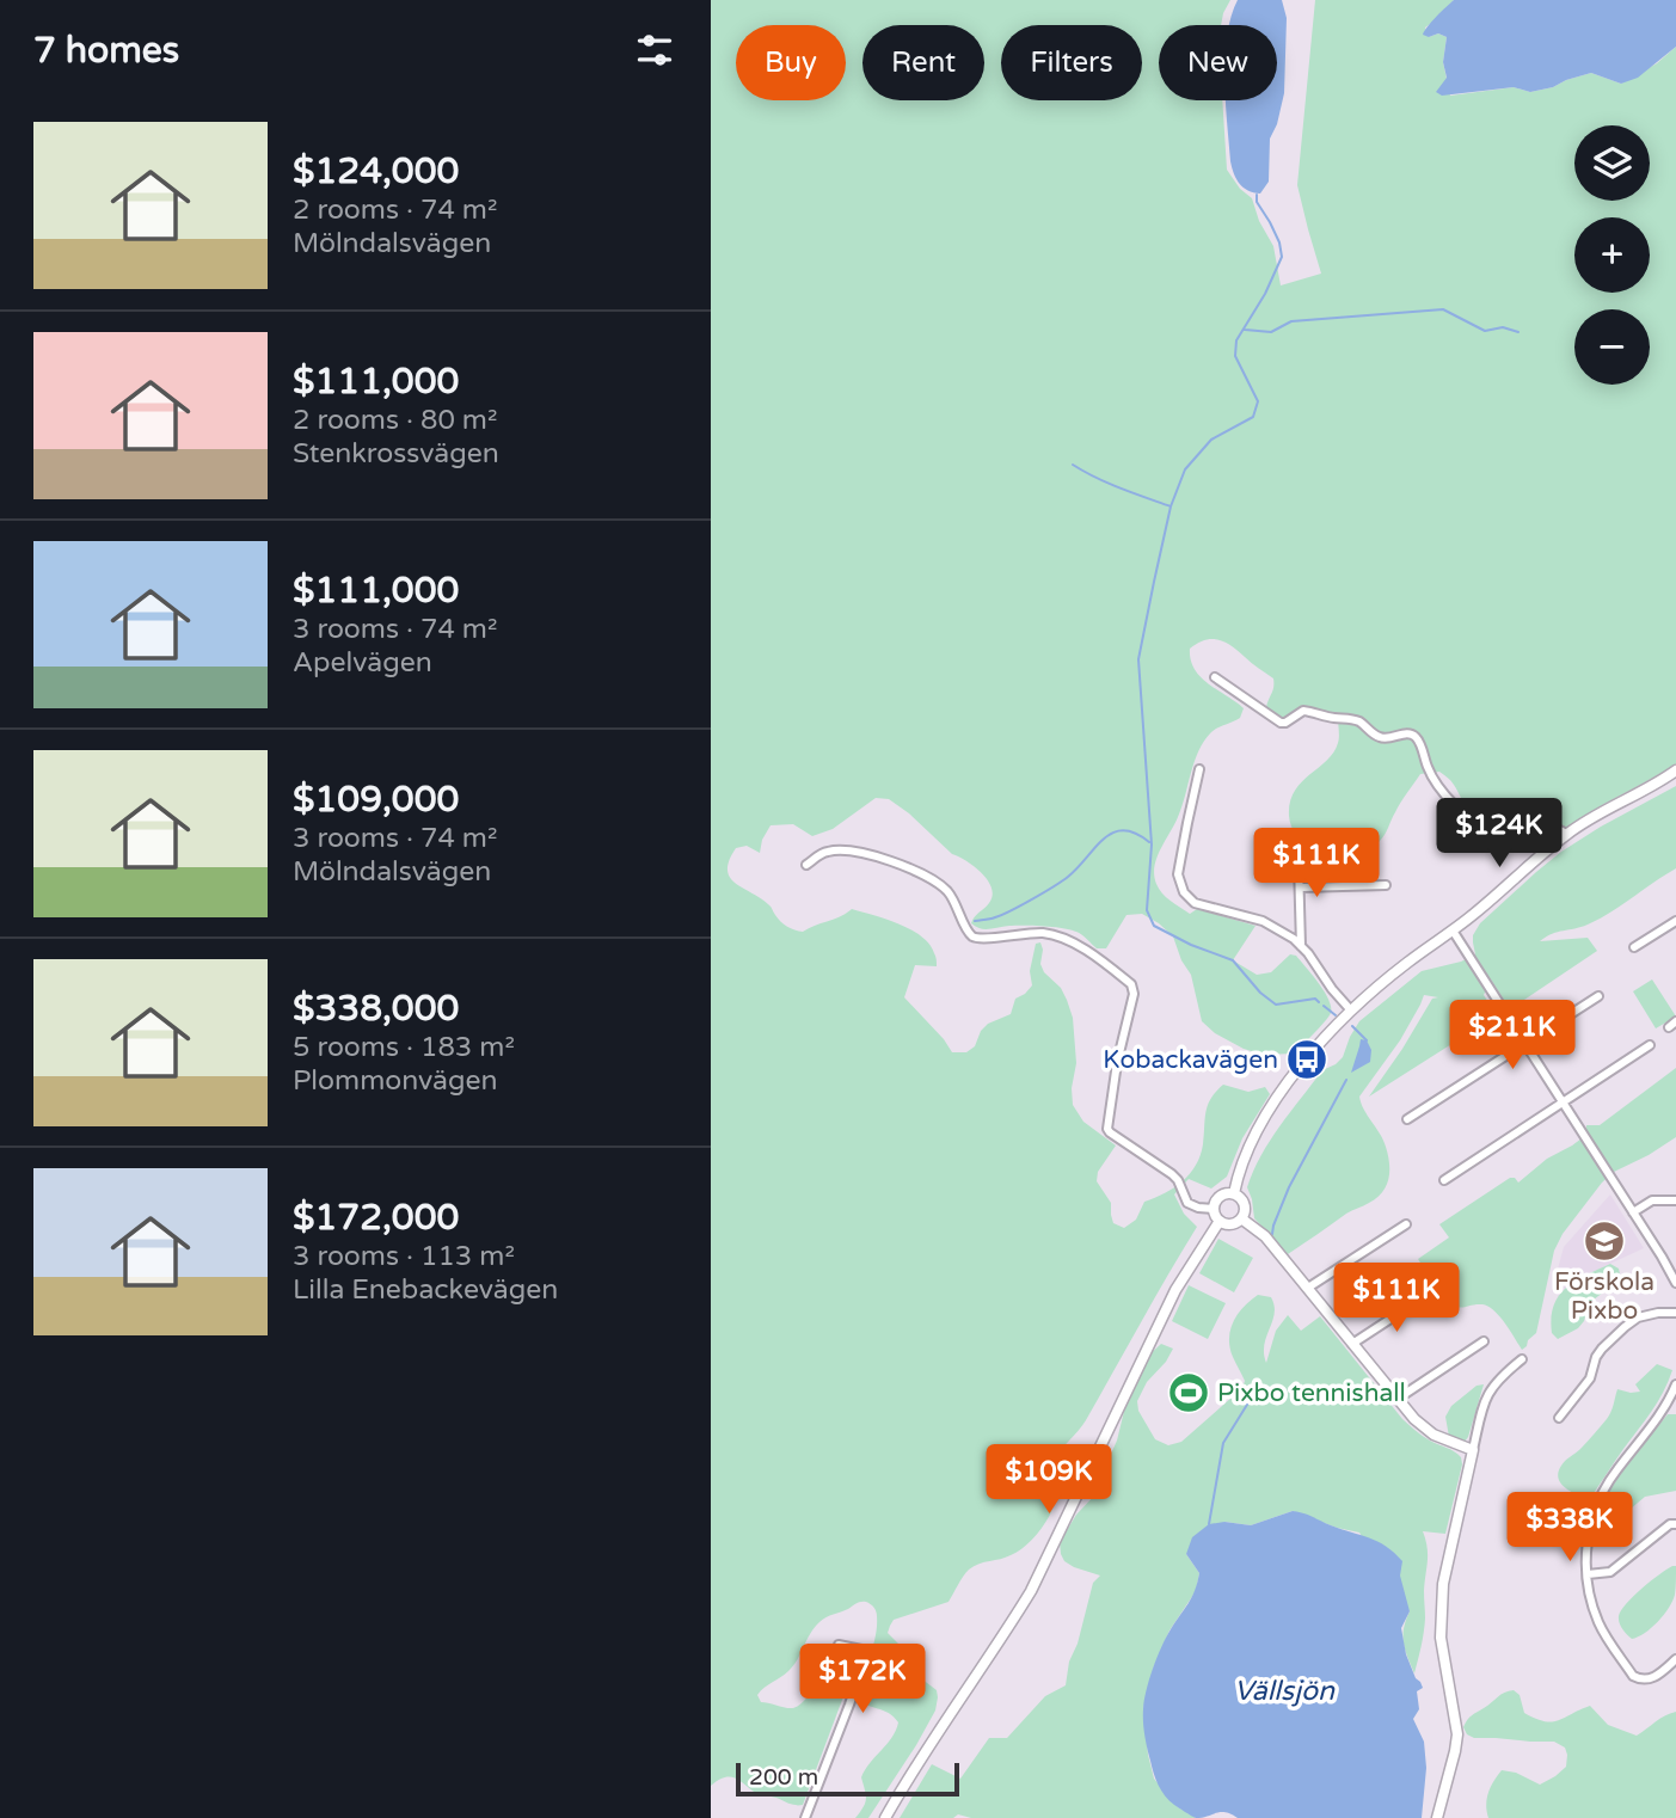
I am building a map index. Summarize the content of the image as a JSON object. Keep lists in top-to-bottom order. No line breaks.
{"water":["Vällsjön"],"places":{"bus stop":["Kobackavägen"],"school or university":["Förskola Pixbo"],"sports":["Pixbo tennishall"]},"scale_bar":"200 m","page":{"heading":"7 homes","chip":["Buy","Rent","Filters","New"],"list":[{"name":"$124,000","note":"2 rooms · 74 m² · Mölndalsvägen"},{"name":"$111,000","note":"2 rooms · 80 m² · Stenkrossvägen"},{"name":"$111,000","note":"3 rooms · 74 m² · Apelvägen"},{"name":"$109,000","note":"3 rooms · 74 m² · Mölndalsvägen"},{"name":"$338,000","note":"5 rooms · 183 m² · Plommonvägen"},{"name":"$172,000","note":"3 rooms · 113 m² · Lilla Enebackevägen"}],"map_buttons":["+","−"],"price":["$124K","$111K","$211K","$111K","$109K","$338K","$172K"],"scale":"200 m"}}
